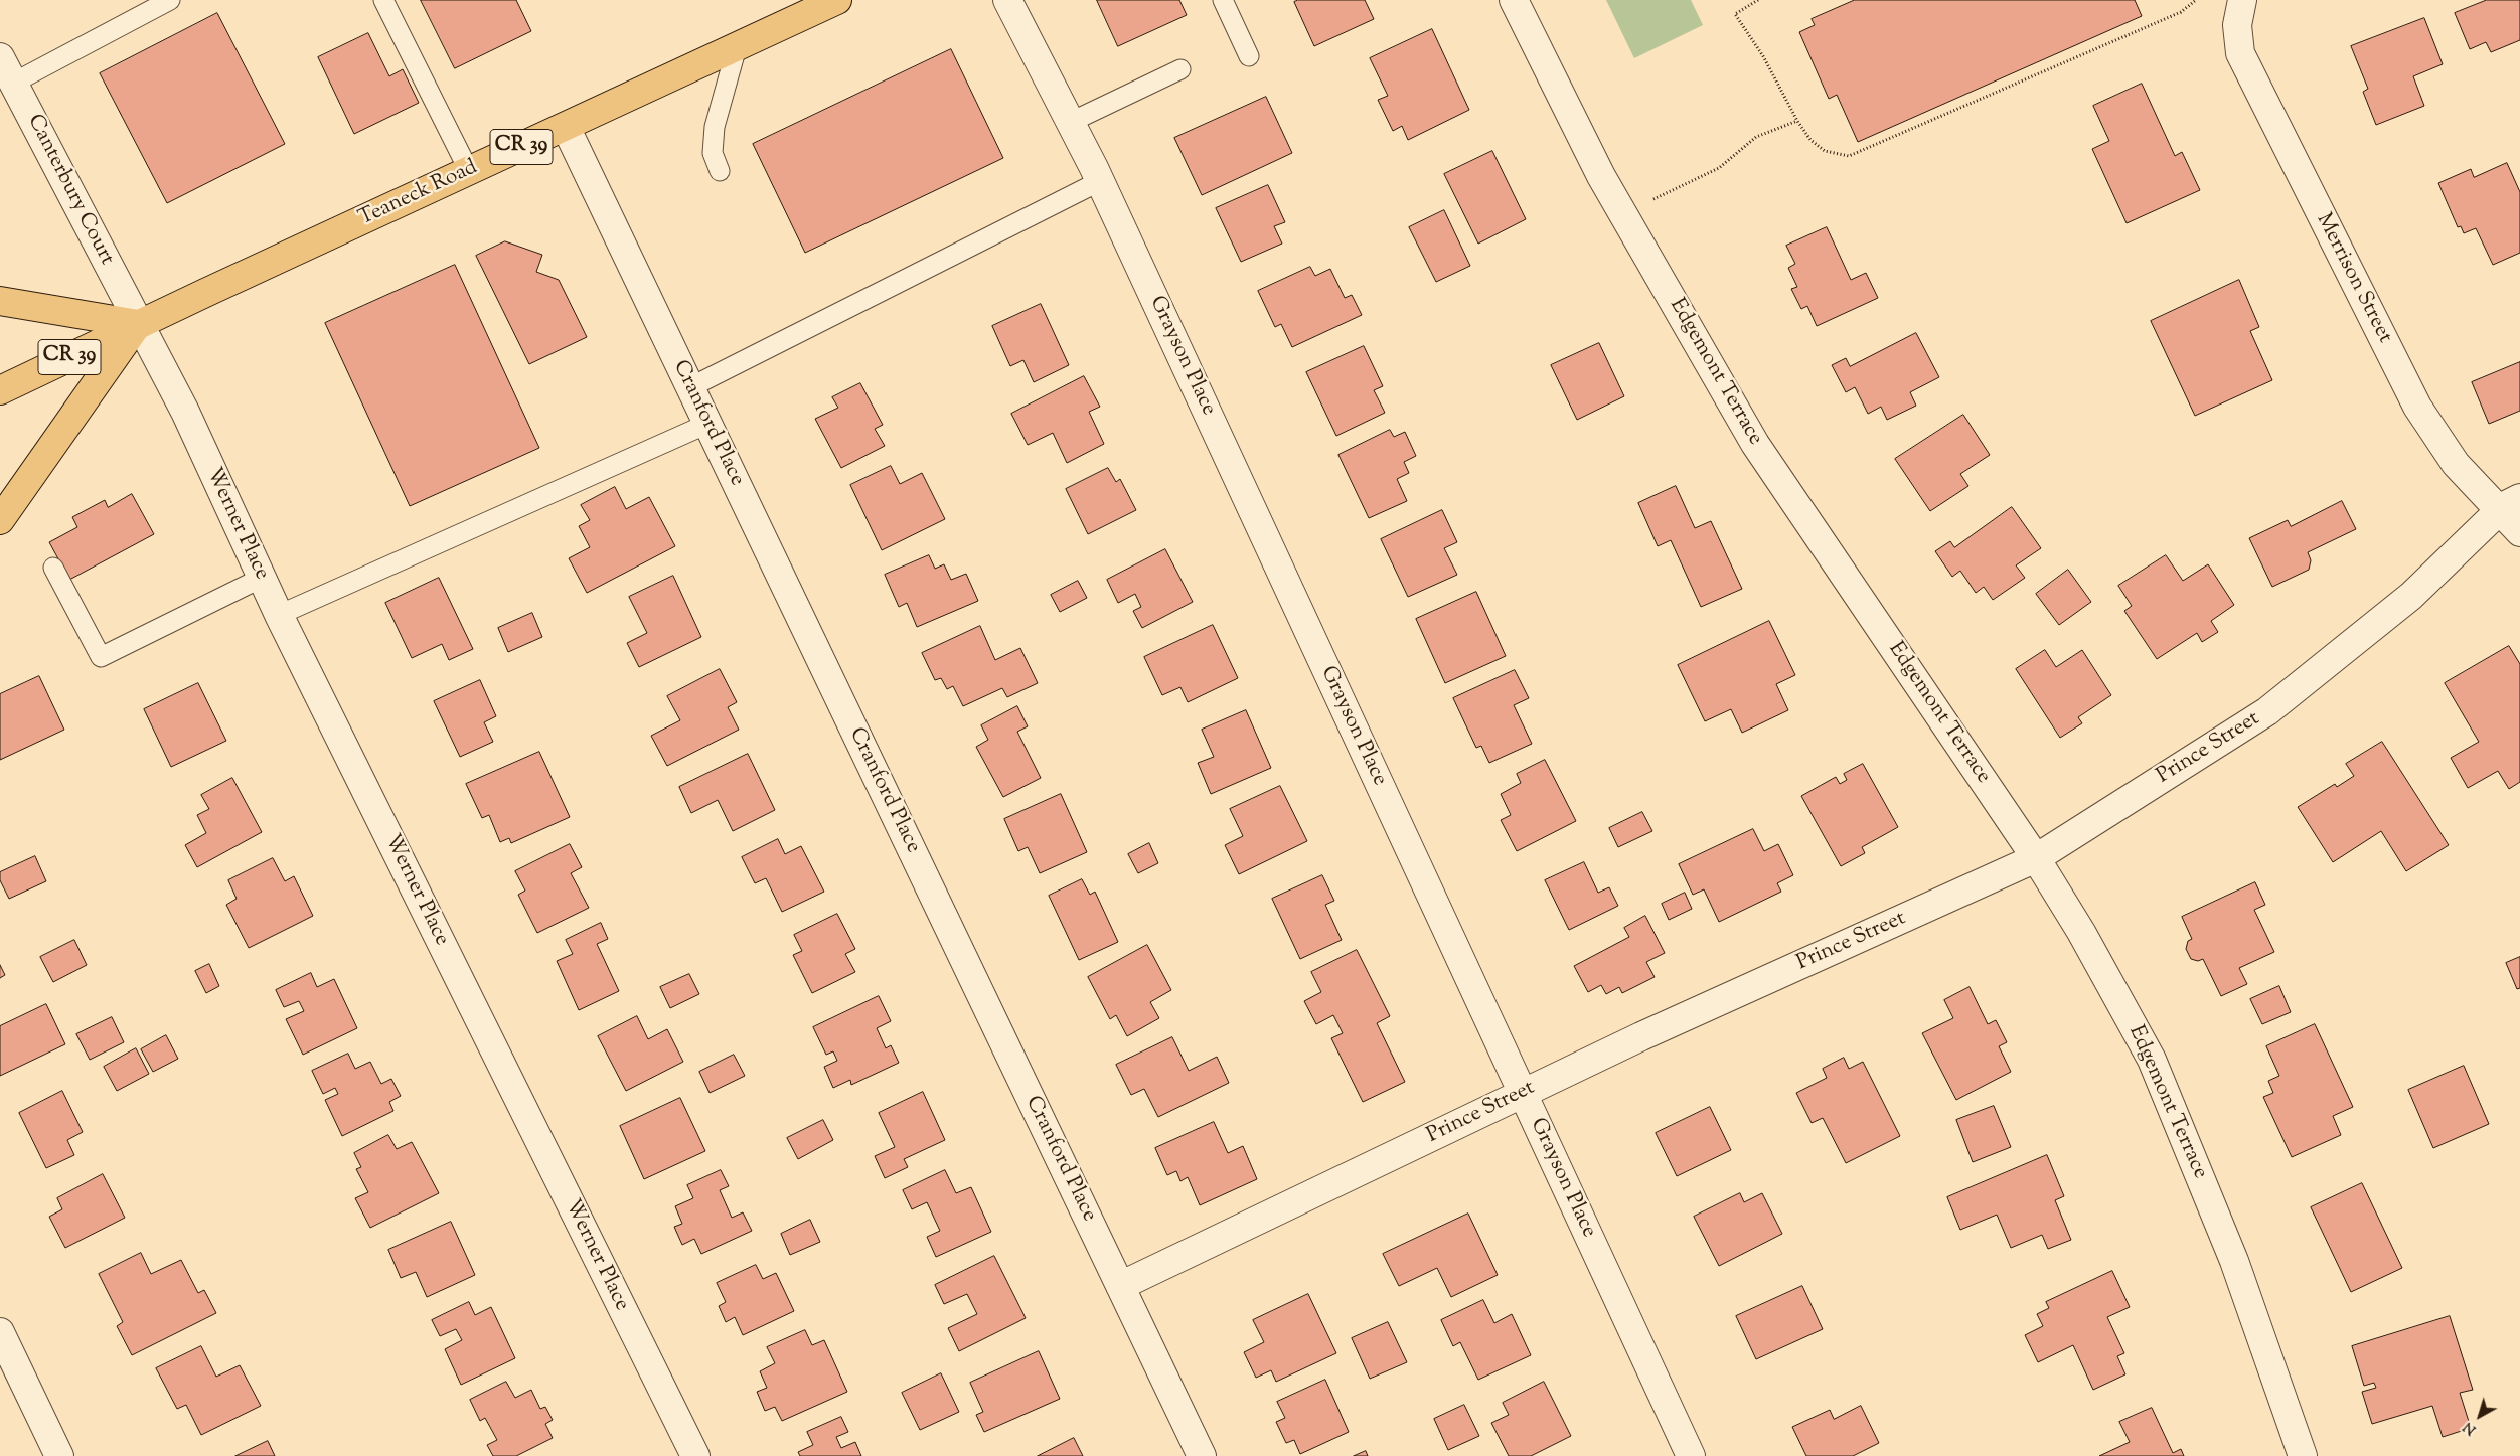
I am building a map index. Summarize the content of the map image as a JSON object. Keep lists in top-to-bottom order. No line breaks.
{"streets":{"main road":["CR 39","Teaneck Road"],"street":["Canterbury Court","Merrison Street","Grayson Place","Edgemont Terrace","Cranford Place","Werner Place","Prince Street"]},"crossings":[["Canterbury Court","Teaneck Road"],["Canterbury Court","Werner Place"],["Teaneck Road","Cranford Place"],["Teaneck Road","Werner Place"],["Merrison Street","Prince Street"],["Grayson Place","Prince Street"],["Edgemont Terrace","Prince Street"],["Cranford Place","Prince Street"]],"north":"bottom left"}
